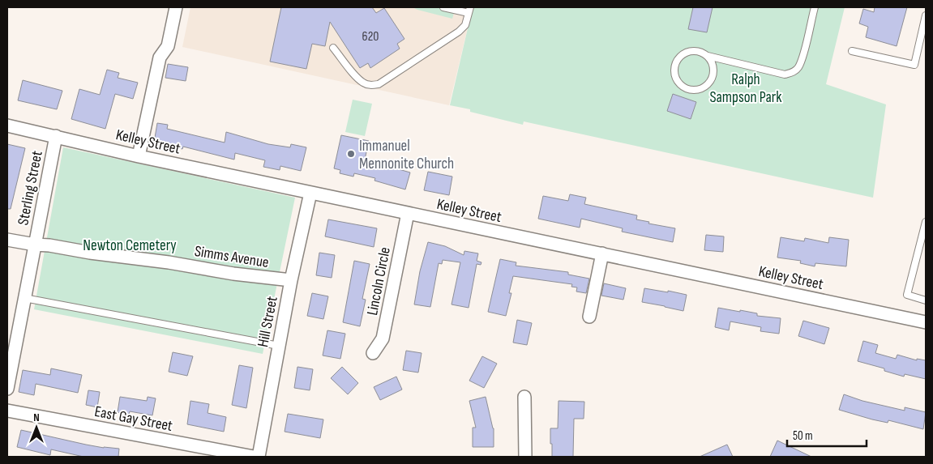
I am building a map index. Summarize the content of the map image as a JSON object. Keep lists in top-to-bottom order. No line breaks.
{"streets":{"street":["Kelley Street","Sterling Street","Simms Avenue","Lincoln Circle","Hill Street","East Gay Street"]},"crossings":[["Kelley Street","Sterling Street"],["Kelley Street","Lincoln Circle"],["Kelley Street","Hill Street"],["Sterling Street","Simms Avenue"],["Simms Avenue","Hill Street"]],"parks":["Ralph Sampson Park","Newton Cemetery"],"places":["Immanuel Mennonite Church"],"house_numbers":["620"],"scale_bar":"50 m","north":"top"}
